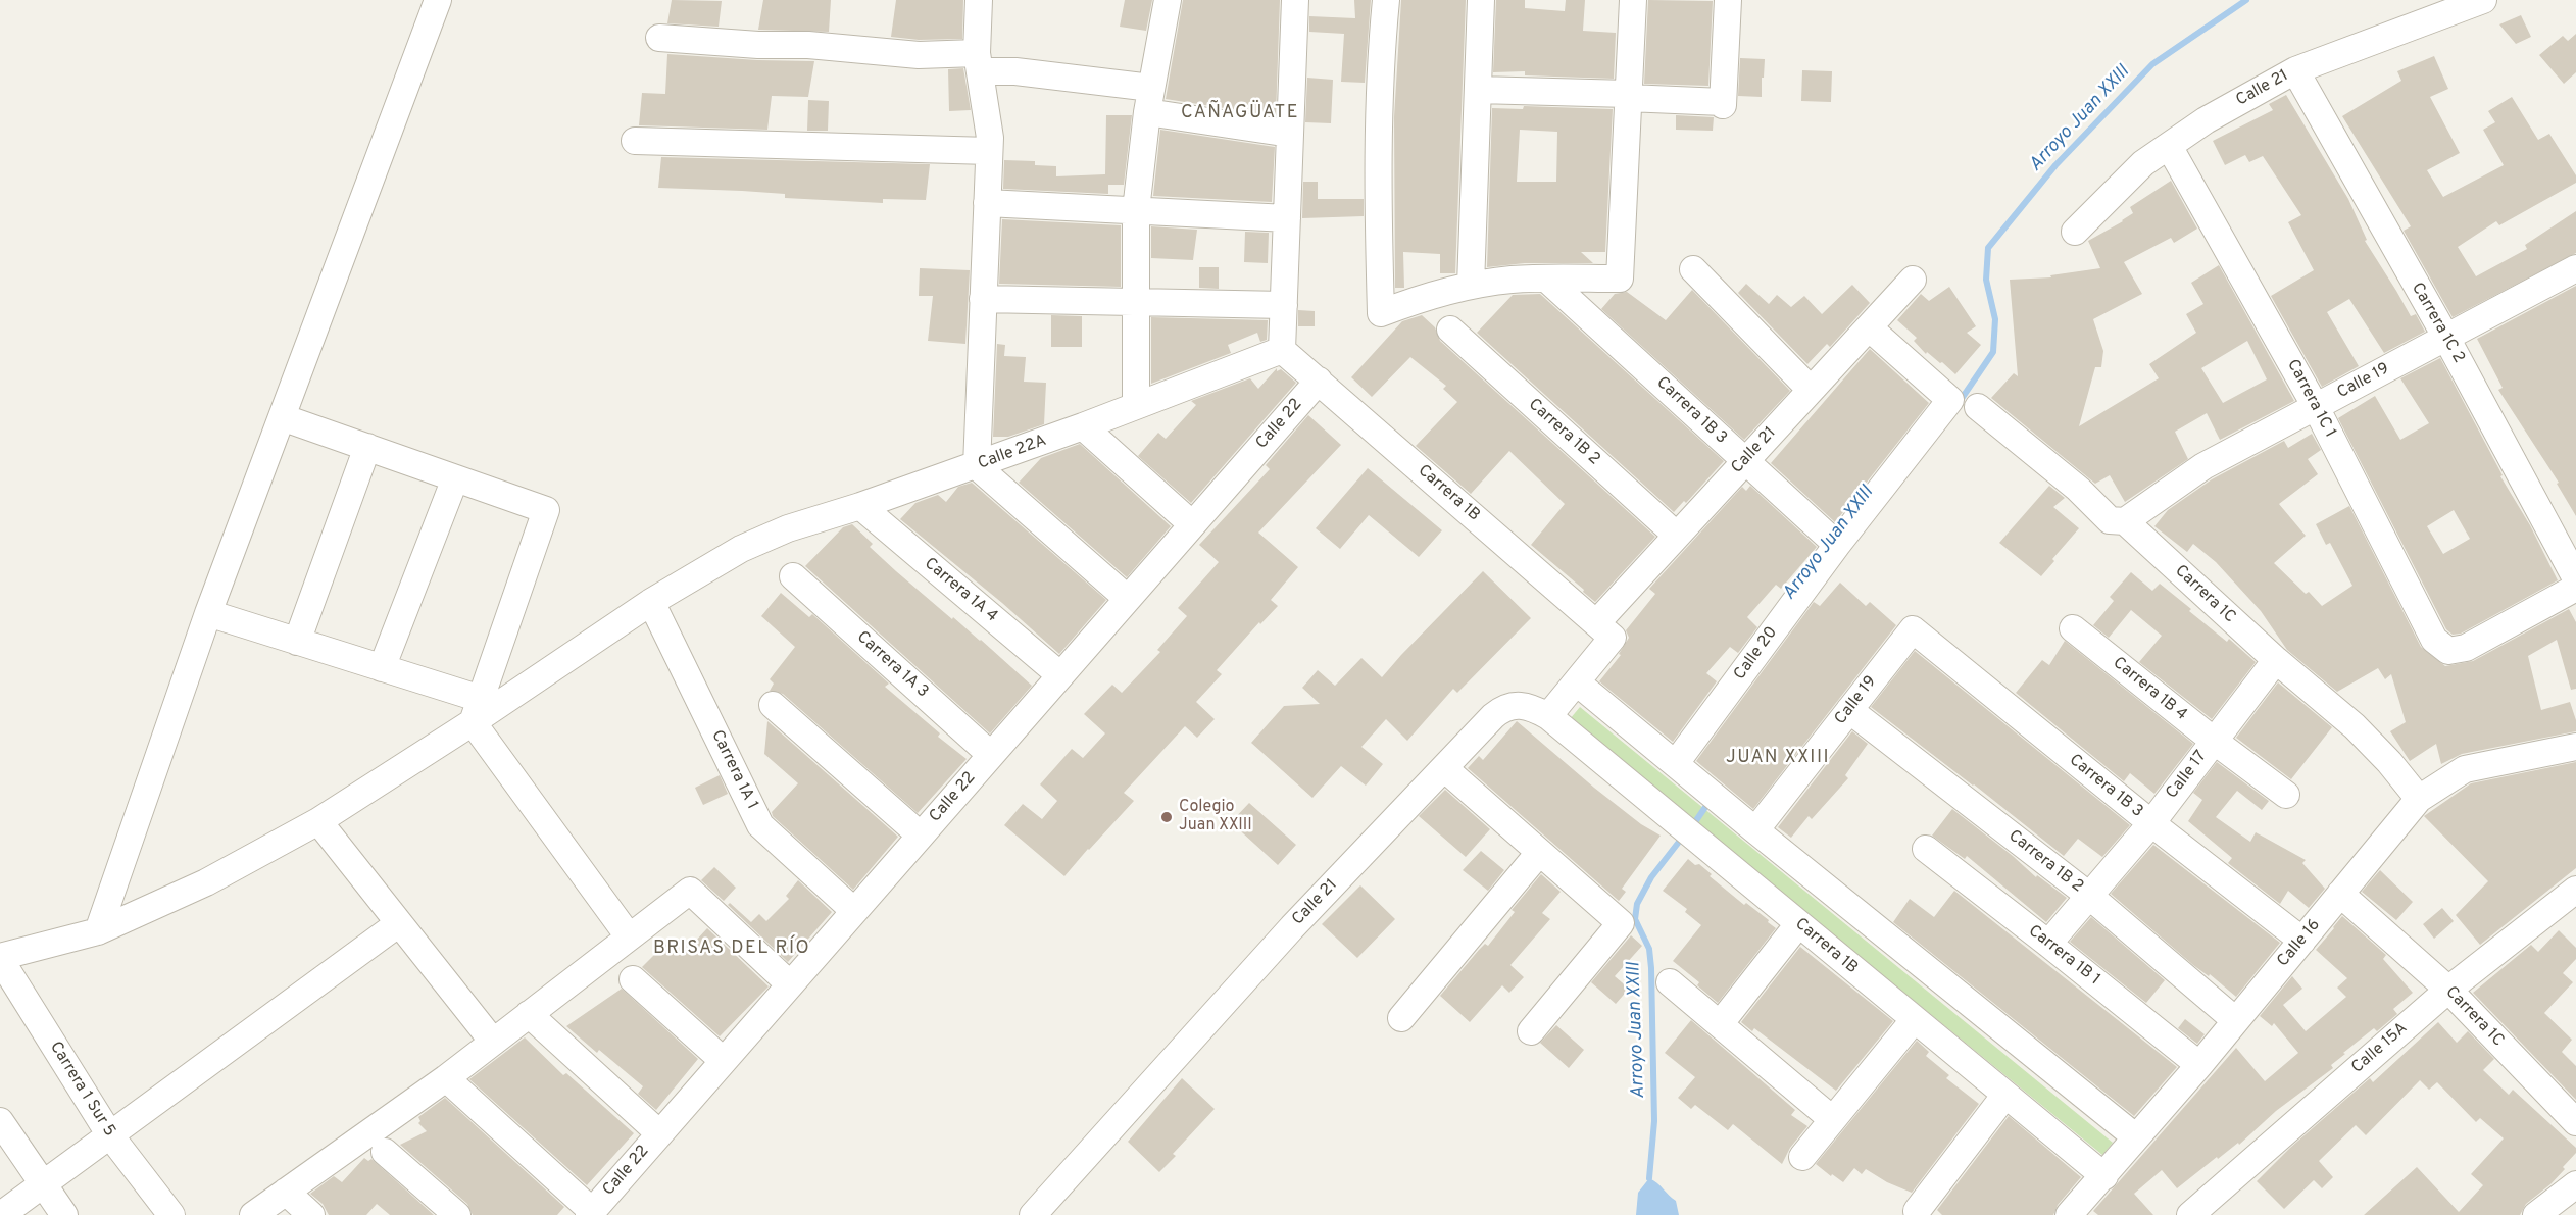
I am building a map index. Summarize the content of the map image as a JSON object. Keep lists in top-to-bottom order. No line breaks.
{"streets":{"street":["Calle 21","Carrera 1C 2","Calle 19","Carrera 1C 1","Carrera 1B 3","Calle 22","Carrera 1B 2","Calle 22A","Carrera 1B","Carrera 1A 4","Carrera 1C","Calle 20","Carrera 1A 3","Carrera 1B 4","Carrera 1A 1","Calle 17","Calle 16","Carrera 1B 1","Calle 15A","Carrera 1 Sur 5"]},"crossings":[["Calle 21","Carrera 1C 2"],["Calle 21","Carrera 1C 1"],["Calle 21","Carrera 1B 3"],["Calle 21","Carrera 1B 2"],["Calle 21","Carrera 1B"],["Calle 21","Calle 20"],["Carrera 1C 2","Calle 19"],["Calle 19","Carrera 1C 1"],["Calle 19","Carrera 1B 3"],["Calle 19","Carrera 1B 2"],["Calle 19","Carrera 1C"],["Carrera 1B 3","Calle 20"],["Carrera 1B 3","Calle 17"],["Carrera 1B 3","Calle 16"],["Calle 22","Carrera 1B"],["Calle 22","Carrera 1A 4"],["Calle 22","Carrera 1A 3"],["Calle 22","Carrera 1A 1"],["Carrera 1B 2","Calle 17"],["Carrera 1B 2","Calle 16"],["Calle 22A","Carrera 1B"],["Calle 22A","Carrera 1A 4"],["Calle 22A","Carrera 1A 1"],["Calle 22A","Carrera 1 Sur 5"],["Carrera 1B","Calle 16"],["Carrera 1C","Calle 17"],["Carrera 1C","Calle 16"],["Carrera 1C","Calle 15A"],["Carrera 1B 4","Calle 17"],["Calle 17","Carrera 1B 1"],["Calle 16","Carrera 1B 1"]],"districts":["CAÑAGÜATE","JUAN XXIII","BRISAS DEL RÍO"],"water":["Arroyo Juan XXIII"],"places":["Colegio Juan XXIII"]}
